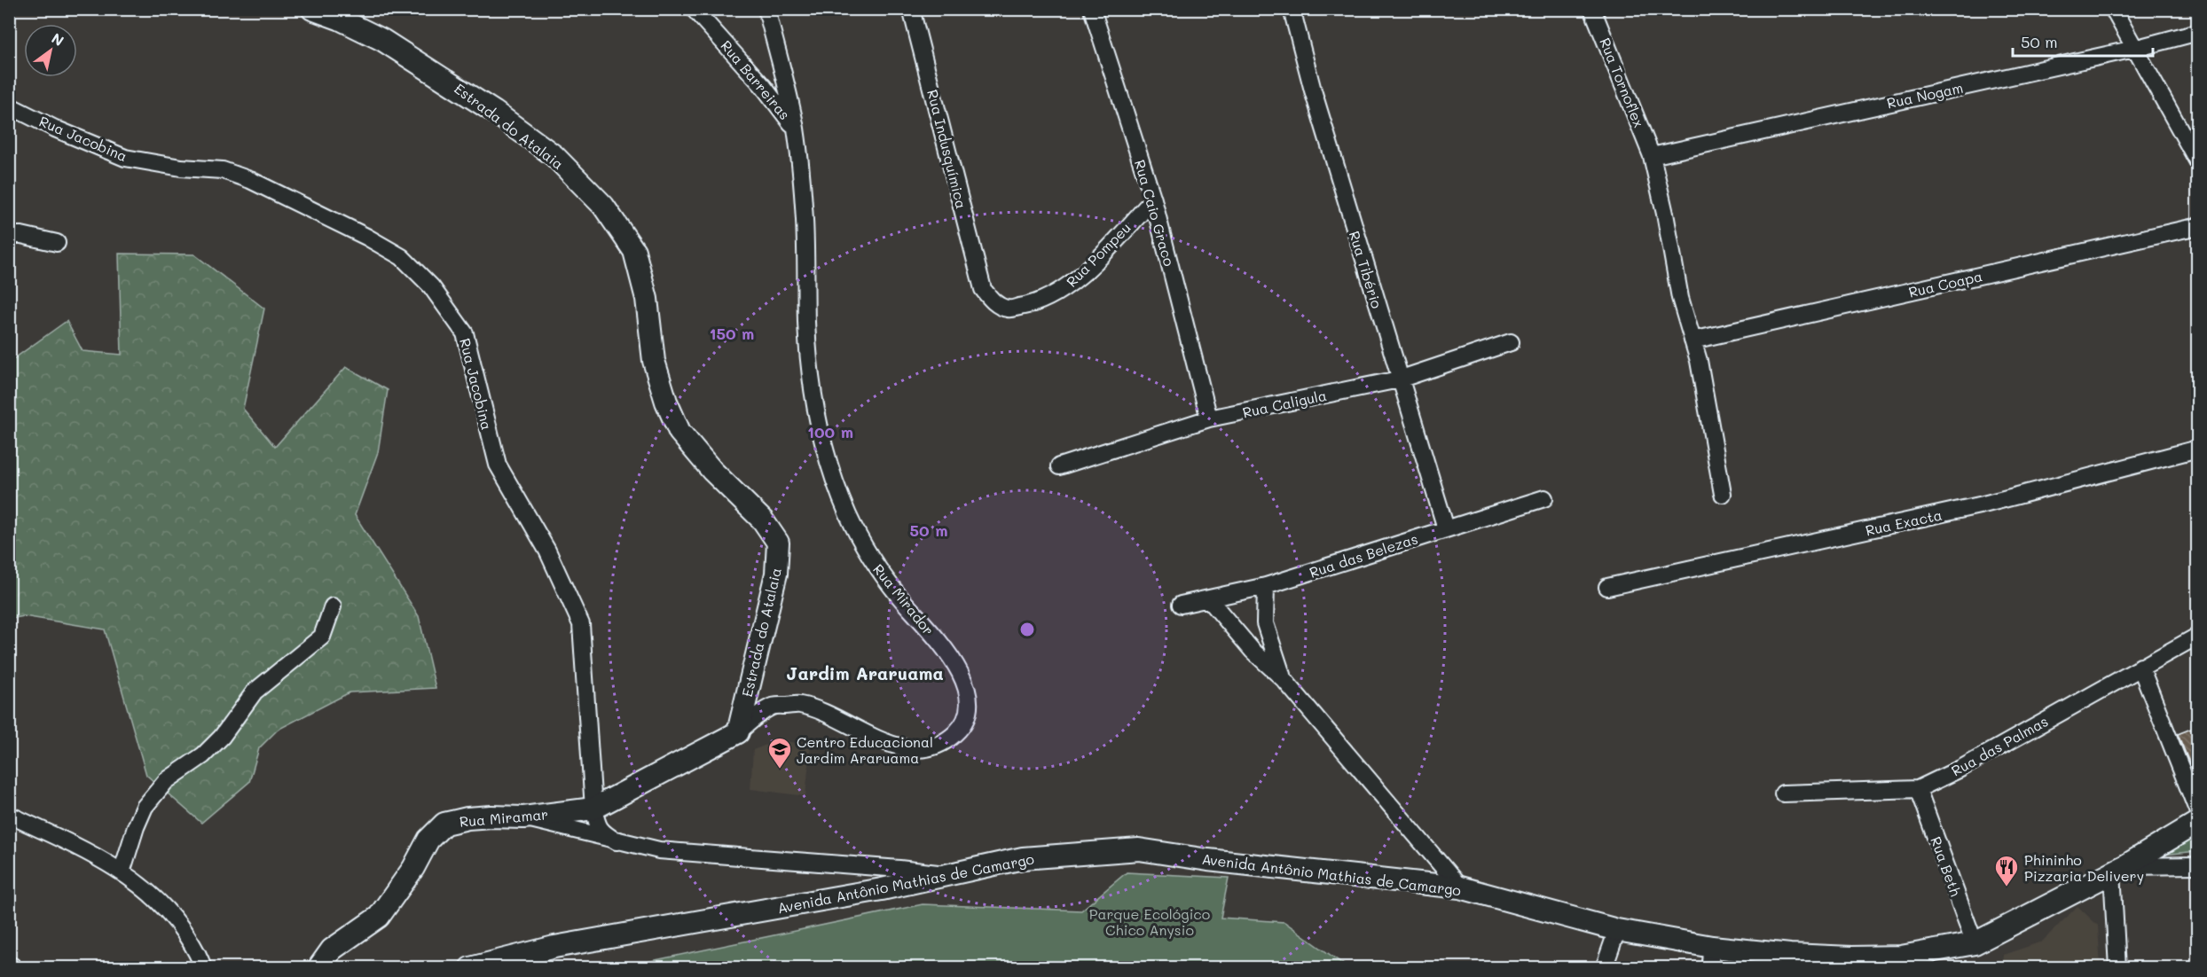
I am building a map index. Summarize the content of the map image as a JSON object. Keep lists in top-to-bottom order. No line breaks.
{"streets":{"street":["Rua Barreiras","Rua Tornoflex","Rua Nogam","Estrada do Atalaia","Rua Jacobina","Rua Indusquímica","Rua Caio Graco","Rua Pompeu","Rua Tibério","Rua Coapa","Rua Caligula","Rua Exacta","Rua das Belezas","Rua Mirador","Rua das Palmas","Rua Miramar","Rua Beth","Avenida Antônio Mathias de Camargo"]},"crossings":[["Rua Barreiras","Rua Mirador"],["Rua Tornoflex","Rua Nogam"],["Estrada do Atalaia","Rua Mirador"],["Estrada do Atalaia","Rua Miramar"],["Rua Jacobina","Rua Miramar"],["Rua Indusquímica","Rua Pompeu"],["Rua Caio Graco","Rua Pompeu"],["Rua Caio Graco","Rua Caligula"],["Rua Tibério","Rua Caligula"],["Rua Tibério","Rua das Belezas"],["Rua Mirador","Rua Miramar"],["Rua das Palmas","Rua Beth"],["Rua Beth","Avenida Antônio Mathias de Camargo"]],"districts":["Jardim Araruama"],"parks":["Parque Ecológico Chico Anysio"],"places":{"school or university":["Centro Educacional Jardim Araruama"],"restaurant":["Phininho Pizzaria Delivery"]},"scale_bar":"50 m","north":"top right","rings":["150 m","100 m","50 m"]}
